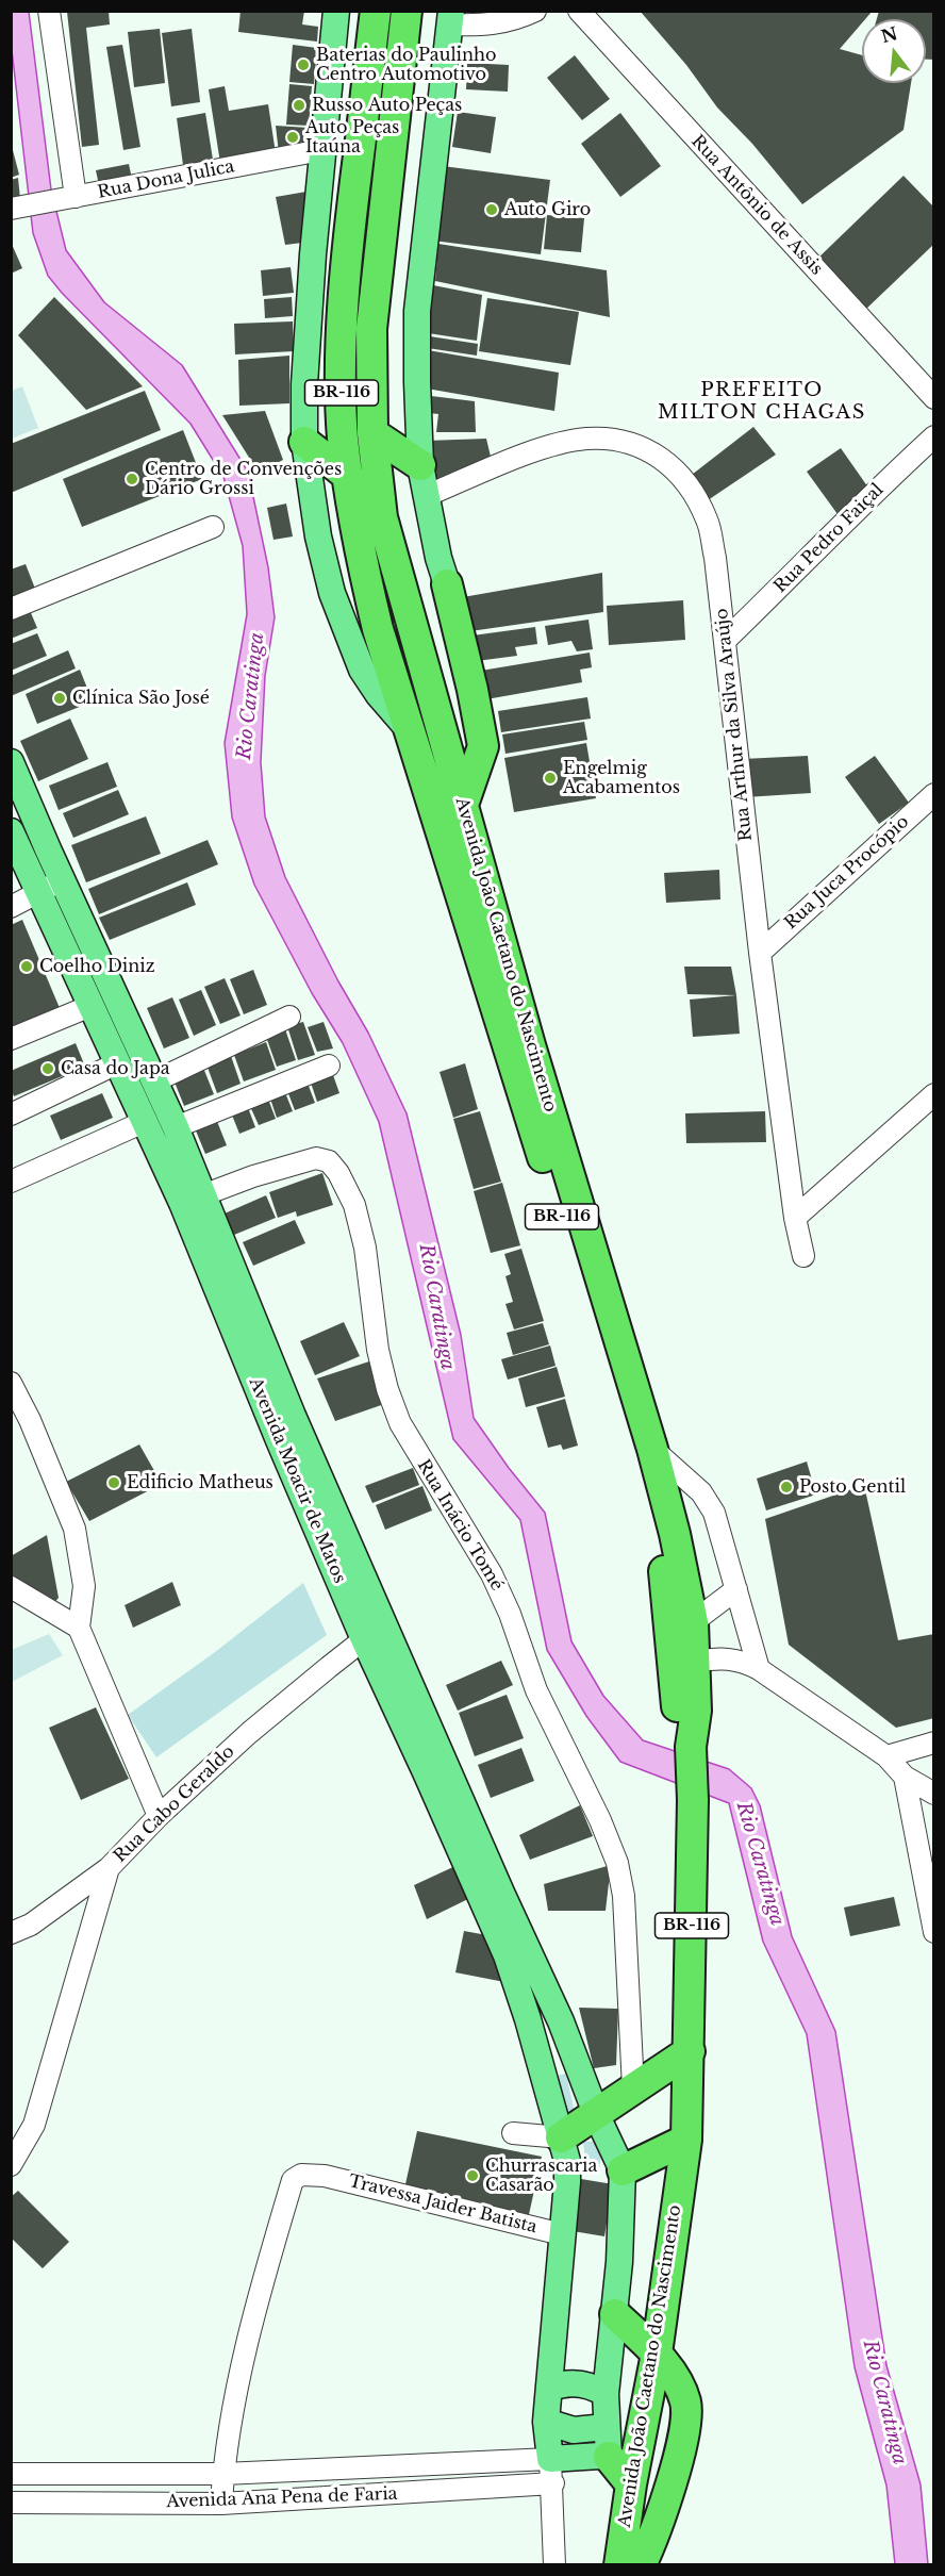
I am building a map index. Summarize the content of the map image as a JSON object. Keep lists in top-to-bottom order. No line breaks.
{"streets":{"highway":["BR-116","Avenida João Caetano do Nascimento"],"main road":["Avenida Moacir de Matos"],"street":["Rua Dona Julica","Rua Antônio de Assis","Rua Pedro Faiçal","Rua Arthur da Silva Araújo","Rua Juca Procópio","Rua Inácio Tomé","Rua Cabo Geraldo","Travessa Jaider Batista","Avenida Ana Pena de Faria"]},"crossings":[["Rua Dona Julica","Avenida João Caetano do Nascimento"],["Rua Pedro Faiçal","Rua Arthur da Silva Araújo"],["Rua Arthur da Silva Araújo","Rua Juca Procópio"],["Avenida João Caetano do Nascimento","Avenida Moacir de Matos"],["Avenida Moacir de Matos","Rua Inácio Tomé"],["Avenida Moacir de Matos","Rua Cabo Geraldo"],["Travessa Jaider Batista","Avenida Ana Pena de Faria"]],"districts":["PREFEITO MILTON CHAGAS"],"water":["Rio Caratinga"],"places":["Baterias do Paulinho Centro Automotivo","Russo Auto Peças","Auto Peças Itaúna","Auto Giro","Centro de Convenções Dário Grossi","Clínica São José","Engelmig Acabamentos","Coelho Diniz","Casa do Japa","Edificio Matheus","Posto Gentil","Churrascaria Casarão"],"north":"top"}
